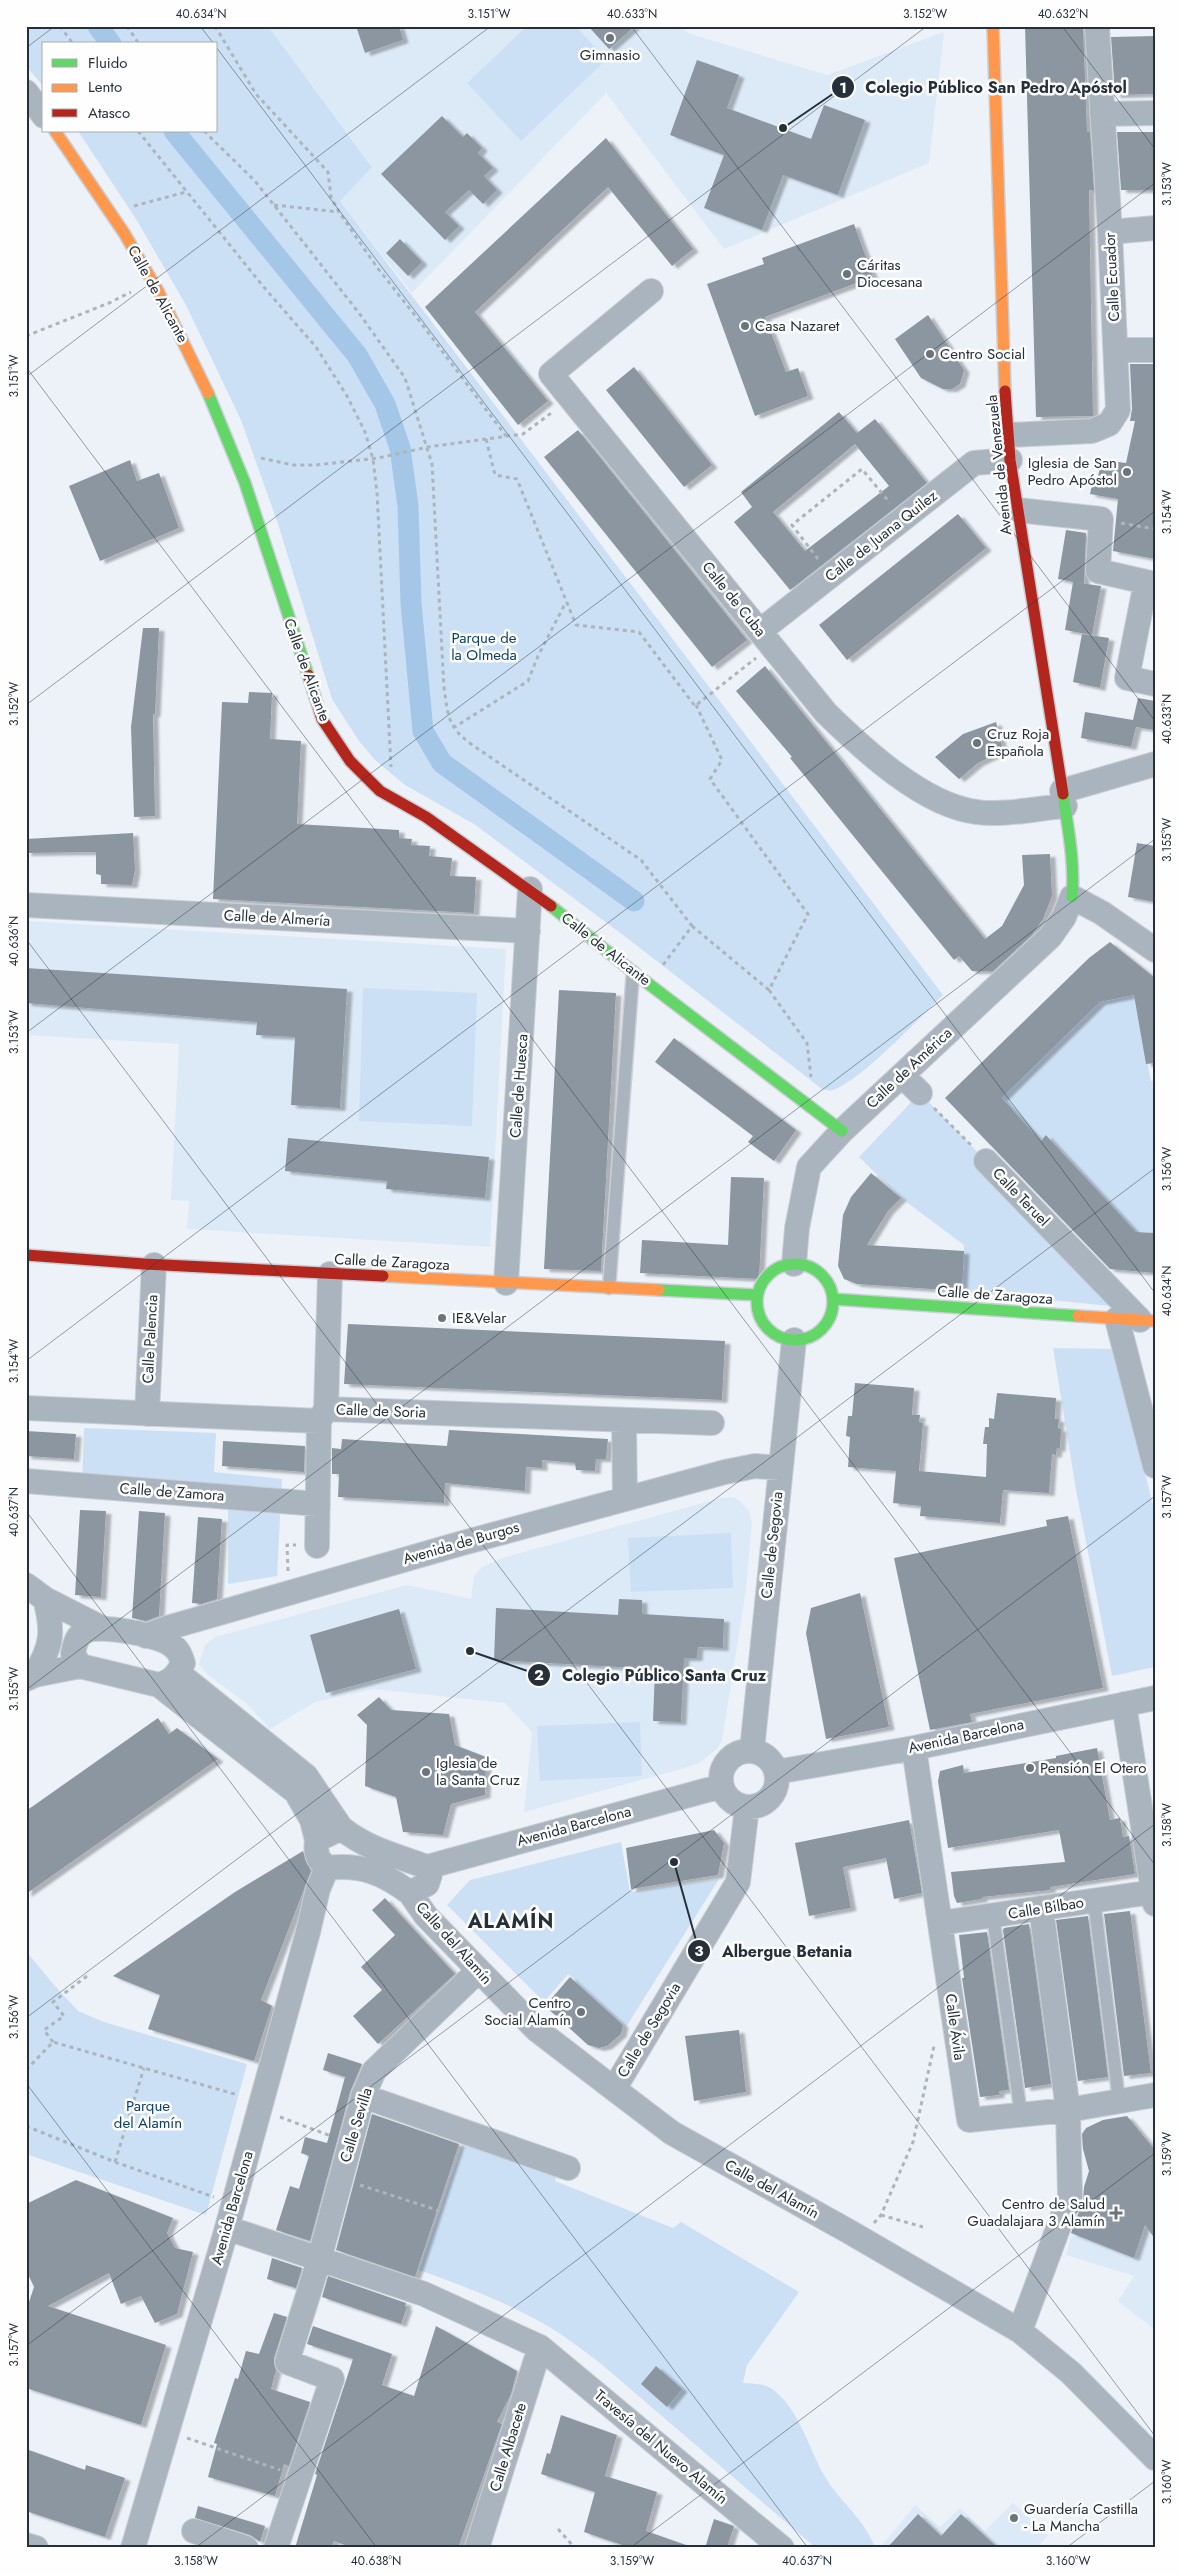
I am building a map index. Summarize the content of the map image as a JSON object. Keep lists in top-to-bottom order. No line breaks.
{"streets":{"street":["Calle Ecuador","Calle de Alicante","Avenida de Venezuela","Calle de Juana Quilez","Calle de Cuba","Calle de Almería","Calle de América","Calle de Huesca","Calle Teruel","Calle de Zaragoza","Calle Palencia","Calle de Soria","Calle de Zamora","Avenida de Burgos","Calle de Segovia","Avenida Barcelona","Calle Bilbao","Calle del Alamín","Calle Ávila","Calle Sevilla","Calle Albacete","Travesía del Nuevo Alamín"]},"crossings":[["Calle Ecuador","Avenida de Venezuela"],["Calle de Alicante","Calle de América"],["Calle de Alicante","Calle de Huesca"],["Avenida de Venezuela","Calle de Juana Quilez"],["Avenida de Venezuela","Calle de Cuba"],["Avenida de Venezuela","Calle de América"],["Calle de Juana Quilez","Calle de Cuba"],["Calle de Almería","Calle de Huesca"],["Calle de América","Calle de Zaragoza"],["Calle de América","Calle de Segovia"],["Calle de Huesca","Calle de Zaragoza"],["Calle Teruel","Calle de Zaragoza"],["Calle de Zaragoza","Calle Palencia"],["Calle de Zaragoza","Calle de Segovia"],["Calle Palencia","Calle de Soria"],["Avenida de Burgos","Calle de Segovia"],["Calle de Segovia","Avenida Barcelona"],["Calle de Segovia","Calle del Alamín"],["Avenida Barcelona","Calle Ávila"],["Calle Bilbao","Calle Ávila"],["Calle del Alamín","Calle Sevilla"],["Calle Albacete","Travesía del Nuevo Alamín"]],"districts":["ALAMÍN"],"parks":["Parque de la Olmeda","Parque del Alamín"],"places":{"other":["Gimnasio","Colegio Público San Pedro Apóstol","Cáritas Diocesana","Casa Nazaret","Centro Social","Iglesia de San Pedro Apóstol","Cruz Roja Española","IE&Velar","Colegio Público Santa Cruz","Pensión El Otero","Iglesia de la Santa Cruz","Albergue Betania","Centro Social Alamín","Guardería Castilla - La Mancha"],"health":["Centro de Salud Guadalajara 3 Alamín"]},"legend":["Fluido","Lento","Atasco"],"coordinates":["40.634°N","3.151°W","40.633°N","3.152°W","40.632°N","3.153°W","3.154°W","3.155°W","40.636°N","3.156°W","3.157°W","40.637°N","3.158°W","3.159°W","3.160°W","40.638°N"]}
